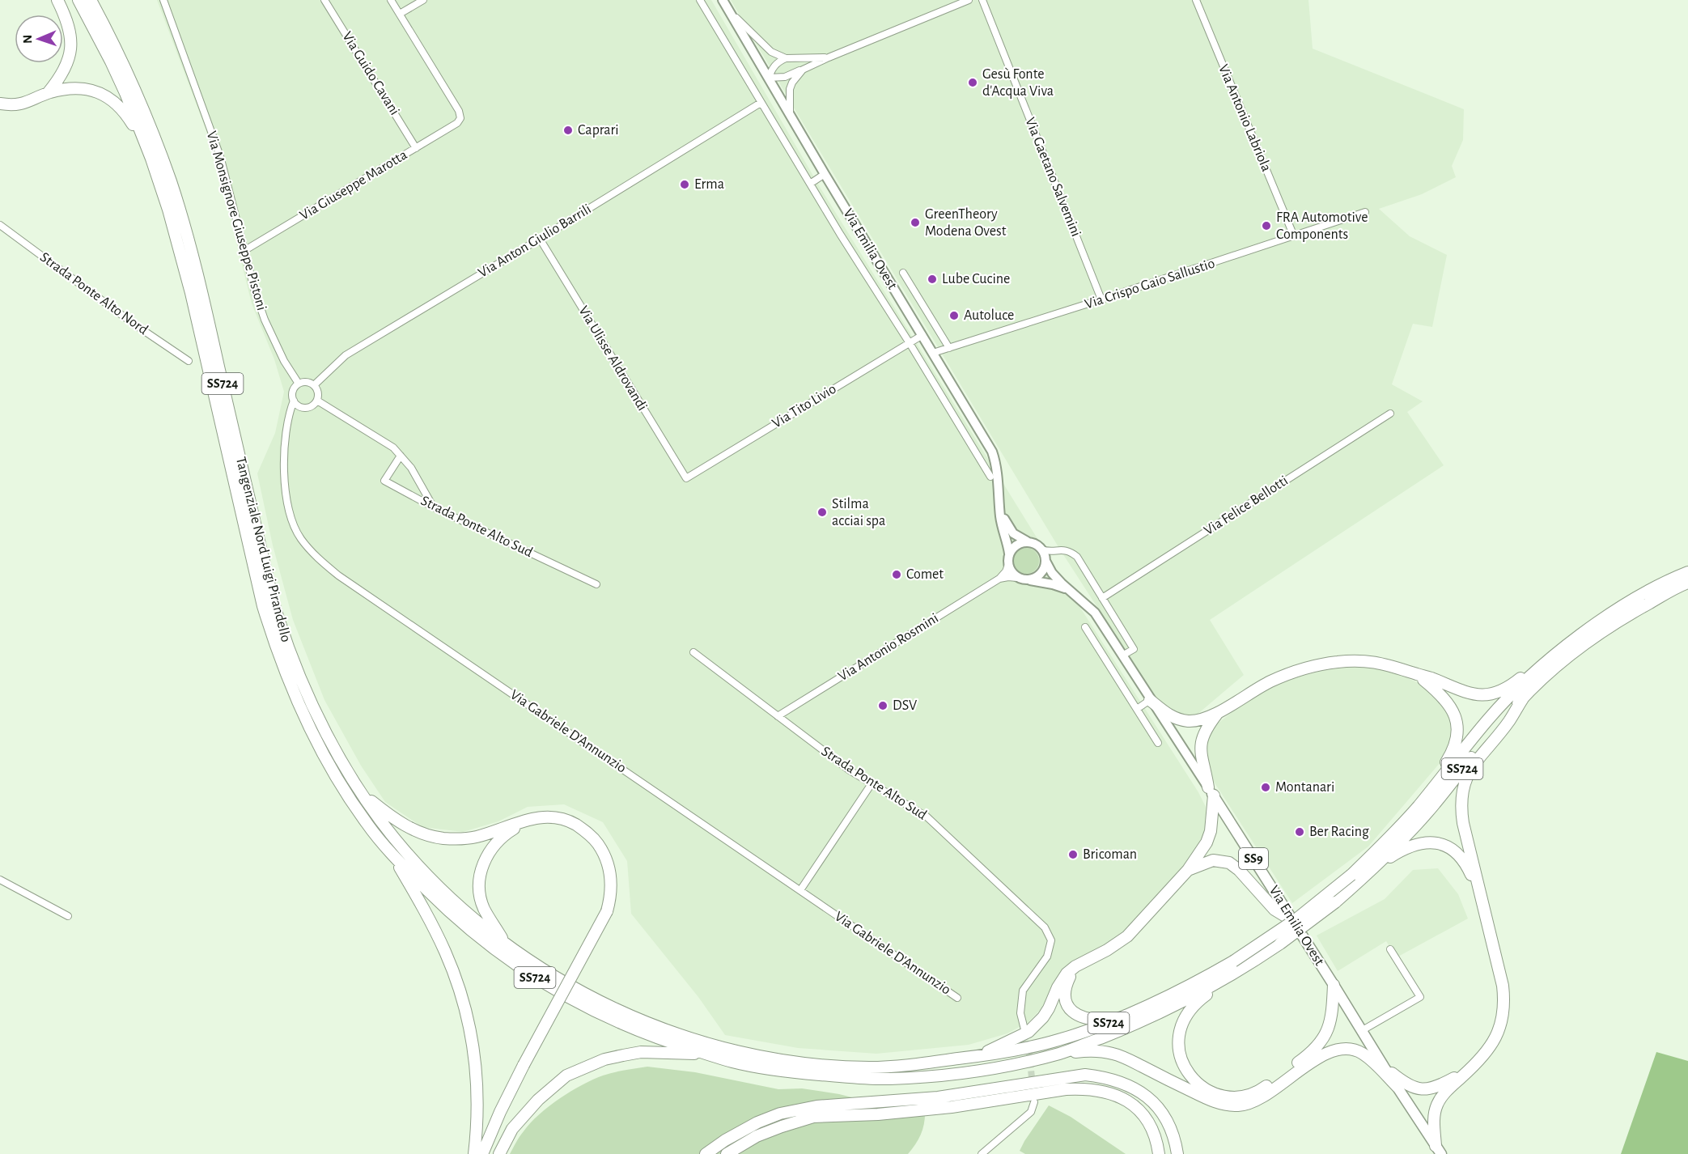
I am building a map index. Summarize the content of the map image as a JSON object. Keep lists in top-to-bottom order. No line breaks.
{"streets":{"highway":["SS724","Tangenziale Nord Luigi Pirandello"],"main road":["Via Emilia Ovest","SS9"],"street":["Via Guido Cavani","Via Antonio Labriola","Via Gaetano Salvemini","Via Giuseppe Marotta","Via Monsignore Giuseppe Pistoni","Via Anton Giulio Barrili","Via Crispo Gaio Sallustio","Strada Ponte Alto Nord","Via Ulisse Aldrovandi","Via Tito Livio","Via Felice Bellotti","Strada Ponte Alto Sud","Via Antonio Rosmini","Via Gabriele D'Annunzio"]},"crossings":[["Via Guido Cavani","Via Giuseppe Marotta"],["Via Antonio Labriola","Via Crispo Gaio Sallustio"],["Via Gaetano Salvemini","Via Crispo Gaio Sallustio"],["Via Giuseppe Marotta","Via Monsignore Giuseppe Pistoni"],["Via Monsignore Giuseppe Pistoni","Via Anton Giulio Barrili"],["Via Monsignore Giuseppe Pistoni","Via Gabriele D'Annunzio"],["Via Anton Giulio Barrili","Via Emilia Ovest"],["Via Anton Giulio Barrili","Via Ulisse Aldrovandi"],["Via Anton Giulio Barrili","Via Gabriele D'Annunzio"],["Via Emilia Ovest","Via Crispo Gaio Sallustio"],["Via Emilia Ovest","Via Tito Livio"],["Via Ulisse Aldrovandi","Via Tito Livio"],["SS724","Tangenziale Nord Luigi Pirandello"],["Strada Ponte Alto Sud","Via Antonio Rosmini"]],"places":["Gesù Fonte d'Acqua Viva","Caprari","Erma","GreenTheory Modena Ovest","FRA Automotive Components","Lube Cucine","Autoluce","Stilma acciai spa","Comet","DSV","Montanari","Ber Racing","Bricoman"],"north":"left"}
